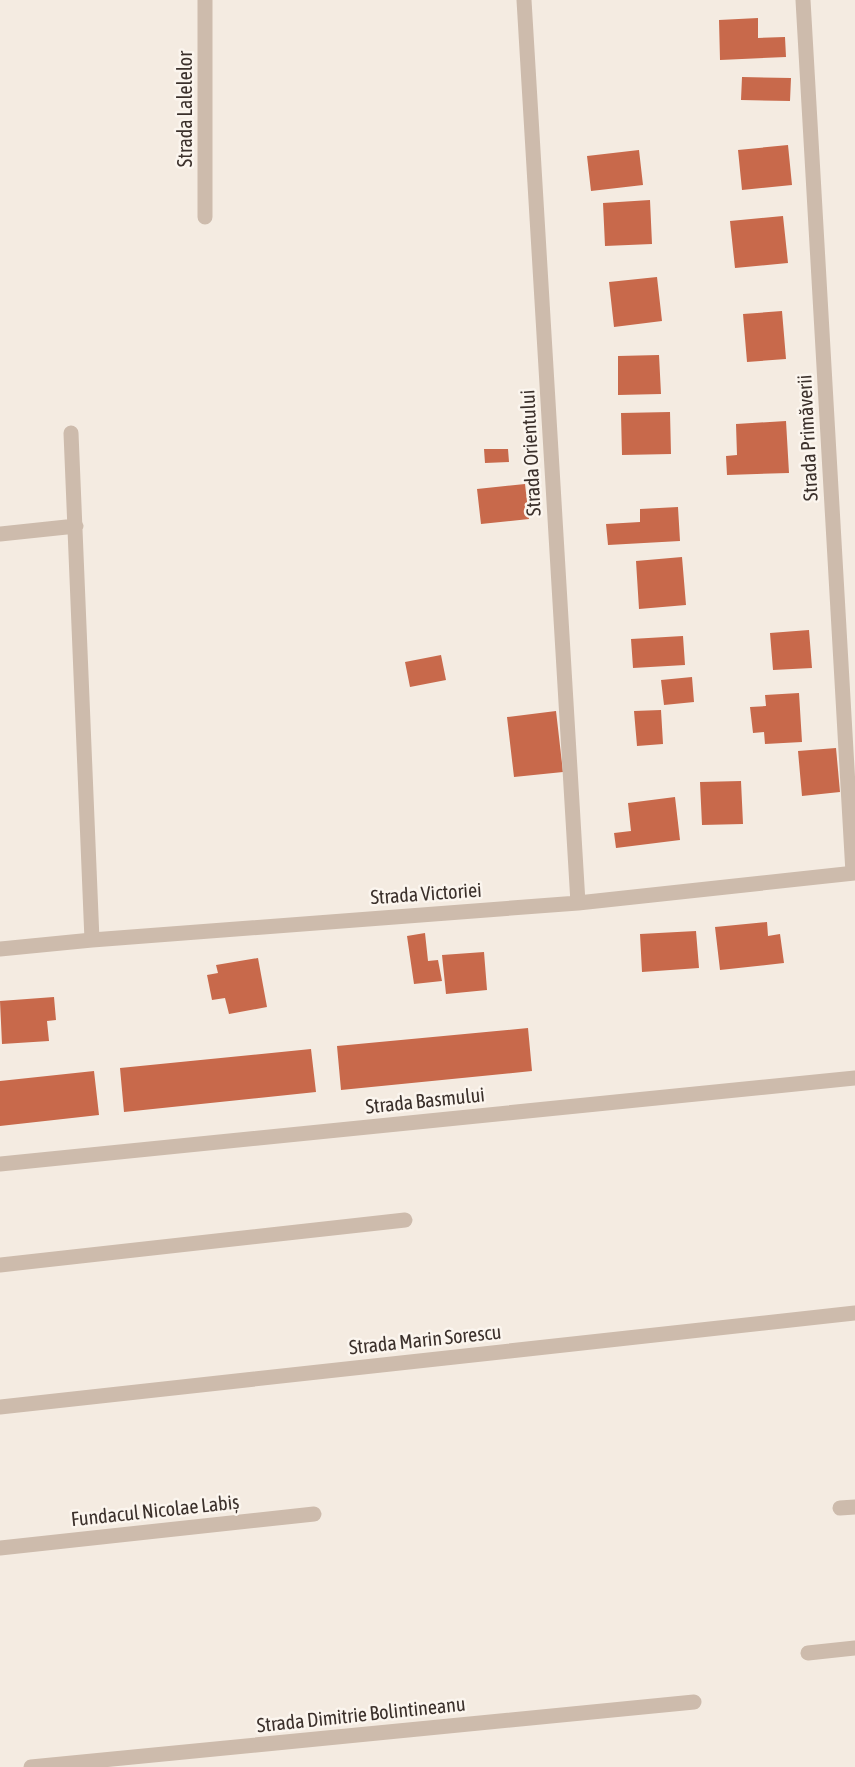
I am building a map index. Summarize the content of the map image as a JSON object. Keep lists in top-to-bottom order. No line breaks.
{"streets":{"street":["Strada Lalelelor","Strada Primăverii","Strada Orientului","Strada Victoriei","Strada Basmului","Strada Marin Sorescu","Fundacul Nicolae Labiș","Strada Dimitrie Bolintineanu"]},"crossings":[["Strada Primăverii","Strada Victoriei"],["Strada Orientului","Strada Victoriei"]]}
